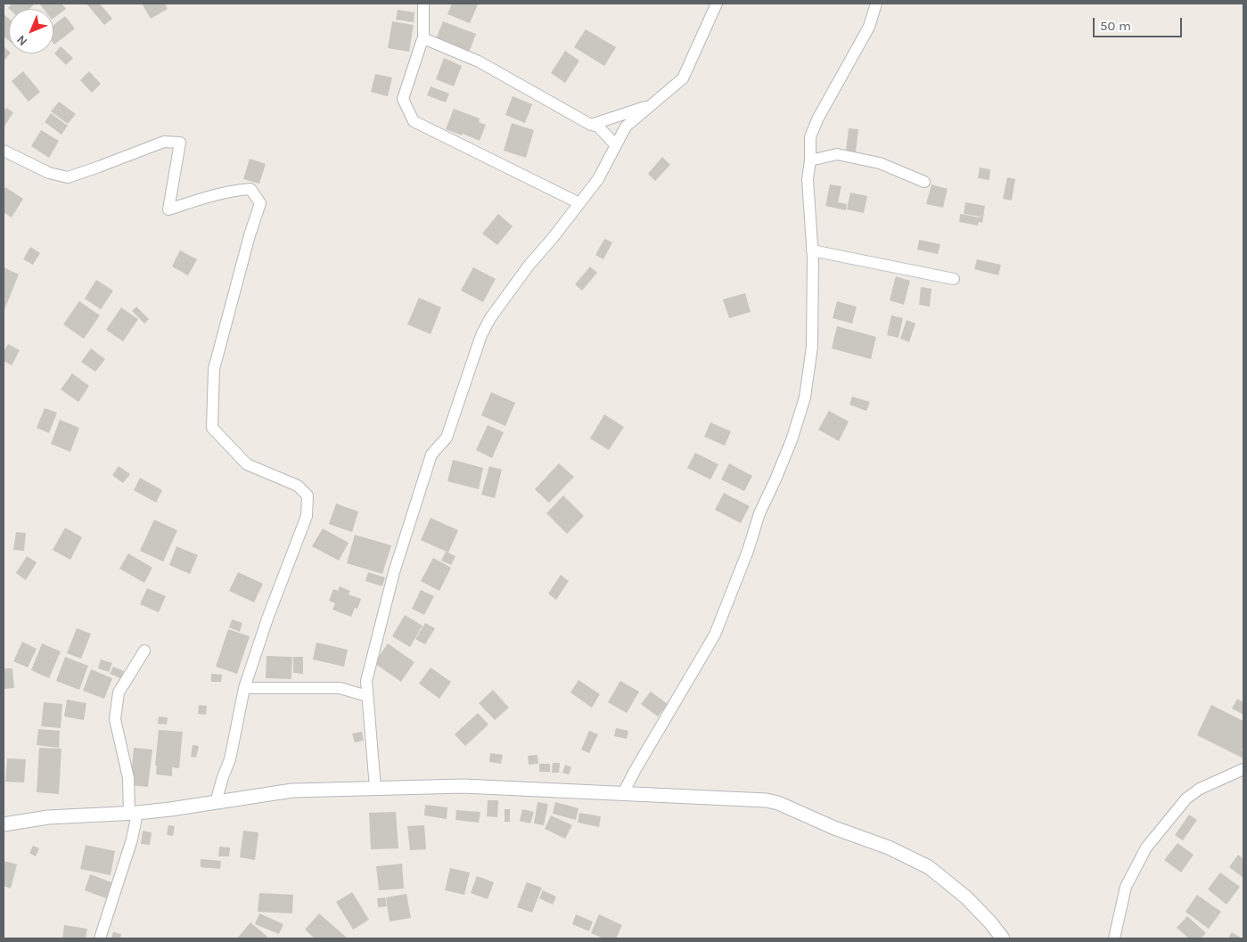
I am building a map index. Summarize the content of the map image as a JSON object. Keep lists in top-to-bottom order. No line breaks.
{"scale_bar":"50 m","north":"bottom left"}
